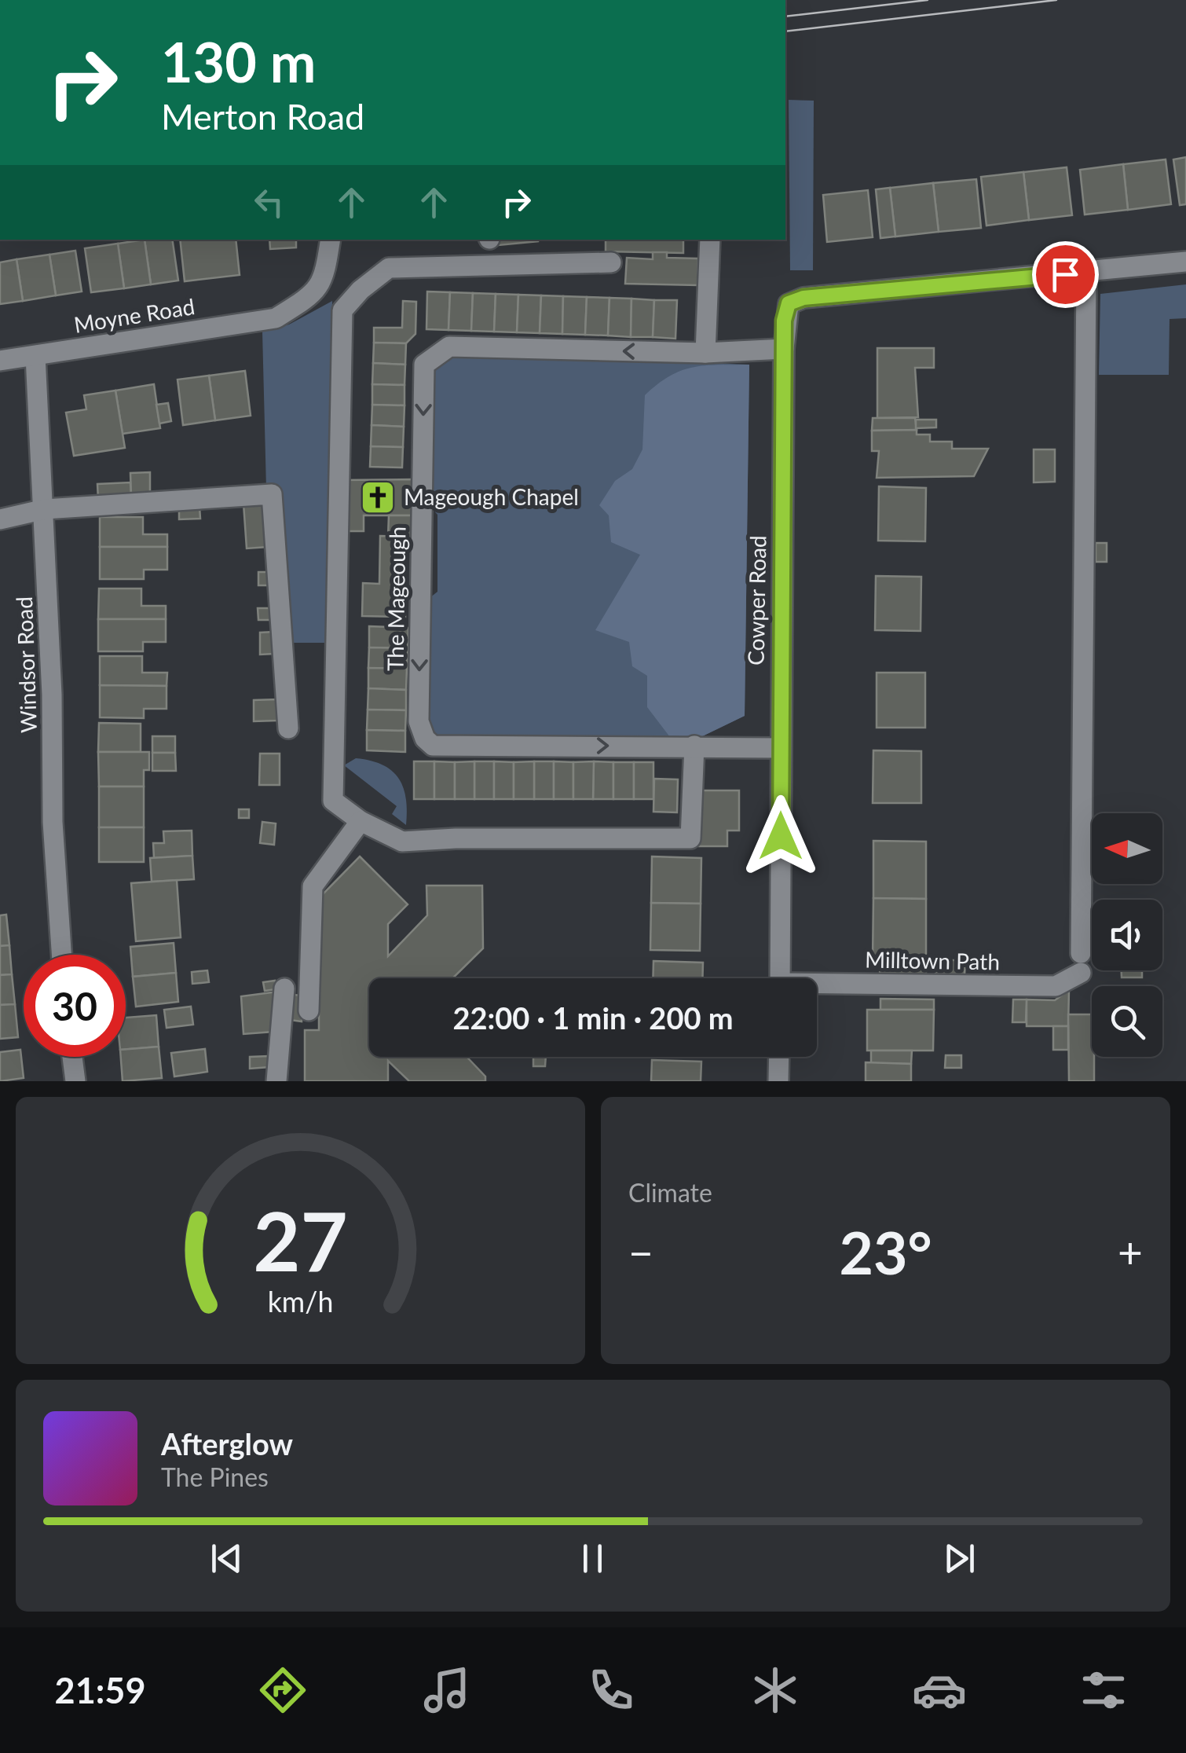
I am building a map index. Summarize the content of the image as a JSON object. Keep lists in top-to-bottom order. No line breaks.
{"streets":{"street":["Moyne Road","The Mageough","Cowper Road","Windsor Road","Milltown Path"]},"crossings":[["Moyne Road","Windsor Road"],["The Mageough","Cowper Road"],["Cowper Road","Milltown Path"]],"places":{"church":["Mageough Chapel"]},"north":"left","page":{"turn":["130 m","Merton Road"],"limit":"30","trip":"22:00 · 1 min · 200 m","tile":"Climate","heat":["−","23°","+"],"song":["Afterglow","The Pines"],"tabs":"21:59","gauge":["27","km/h"]}}
